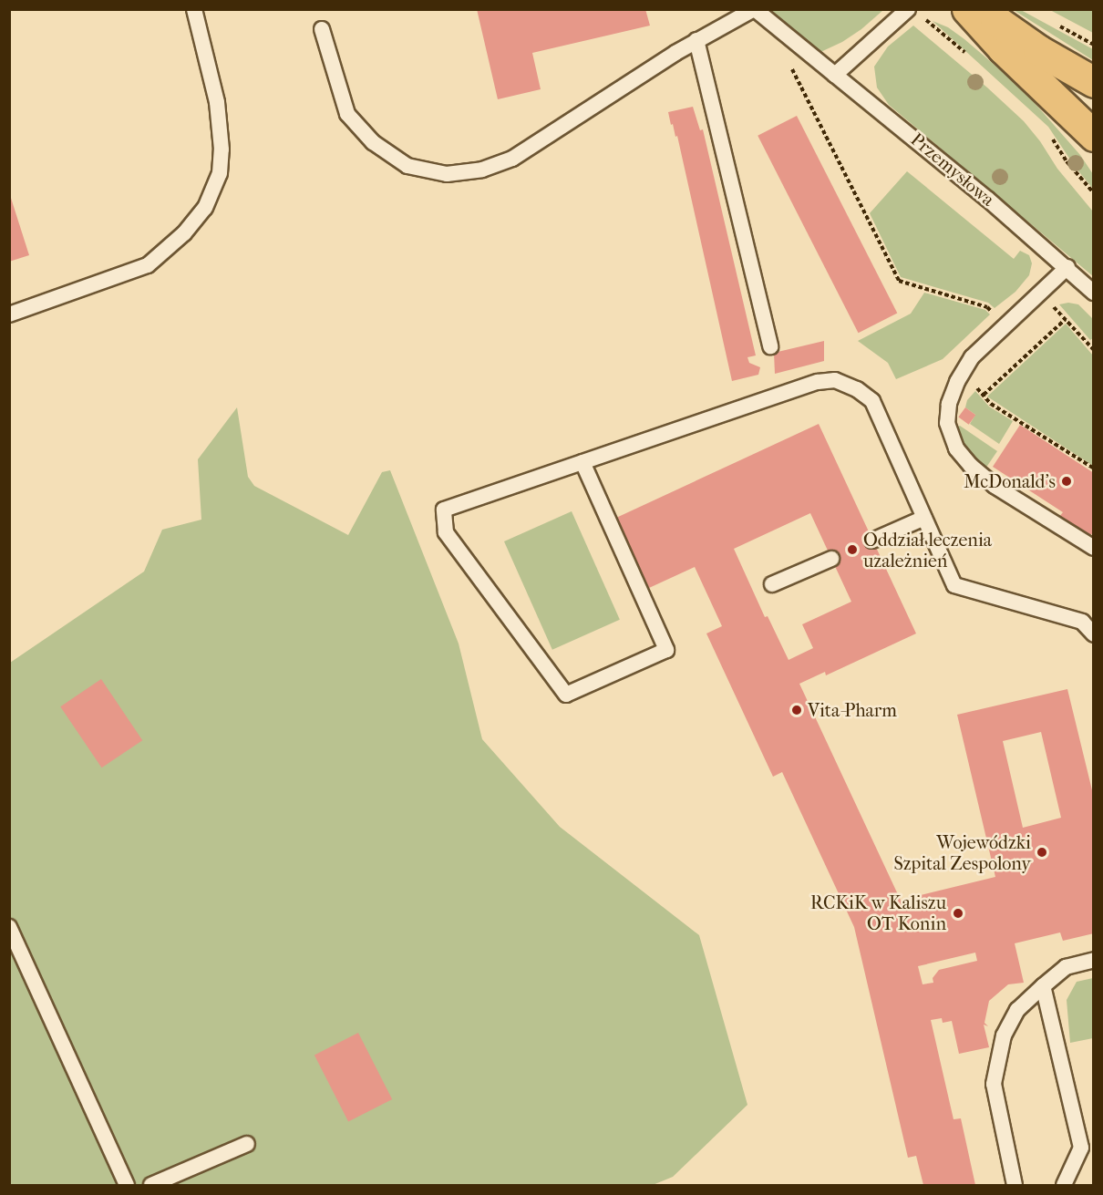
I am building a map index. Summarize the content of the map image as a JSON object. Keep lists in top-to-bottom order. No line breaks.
{"streets":{"lane":["Przemysłowa"]},"places":["McDonald's","Oddział leczenia uzależnień","Vita-Pharm","Wojewódzki Szpital Zespolony","RCKiK w Kaliszu OT Konin"]}
